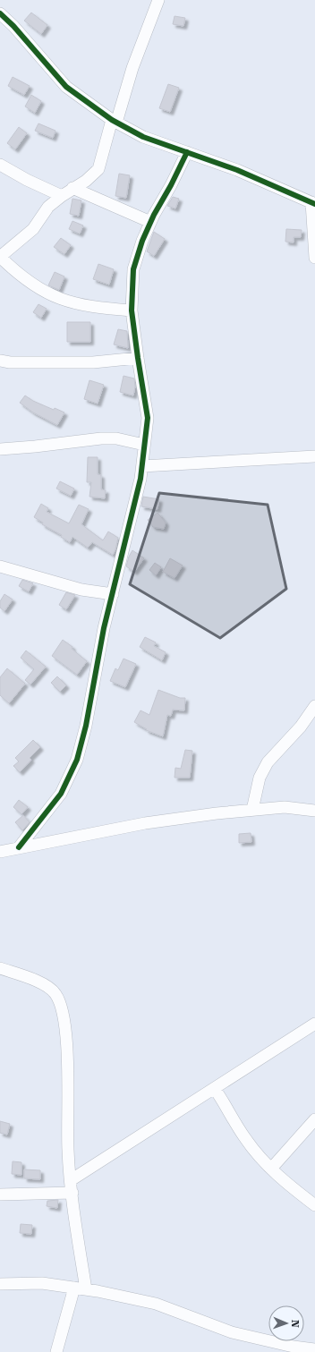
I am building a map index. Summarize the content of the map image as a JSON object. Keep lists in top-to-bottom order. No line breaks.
{"north":"right"}
